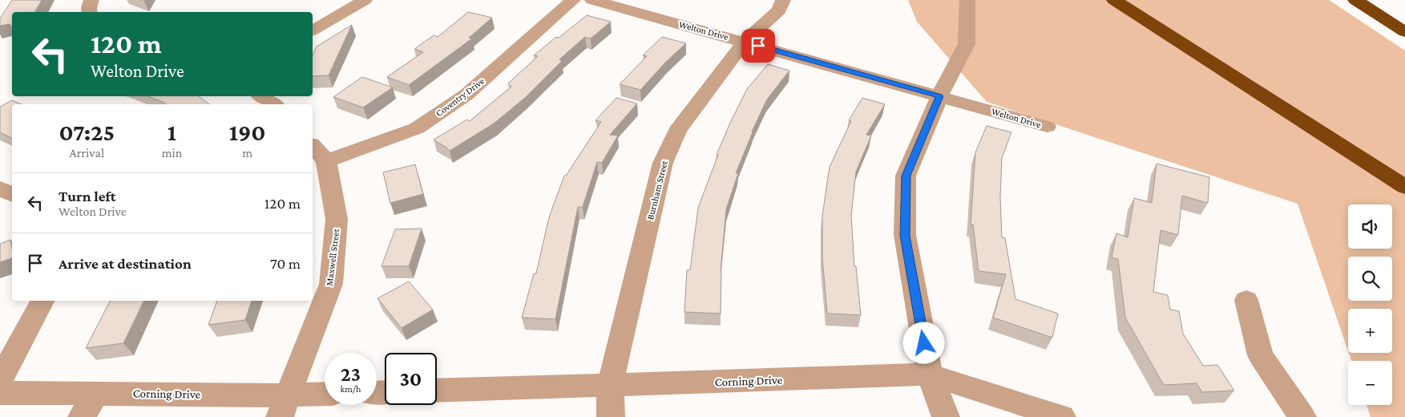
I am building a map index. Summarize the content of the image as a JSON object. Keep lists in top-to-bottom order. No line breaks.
{"streets":{"street":["Welton Drive","Coventry Drive","Burnham Street","Maxwell Street","Corning Drive"]},"crossings":[["Welton Drive","Burnham Street"],["Coventry Drive","Maxwell Street"],["Burnham Street","Corning Drive"],["Maxwell Street","Corning Drive"]],"page":{"turn":["120 m","Welton Drive"],"eta":["07:25","Arrival","1","min","190","m"],"list":[{"name":"Turn left","note":"Welton Drive","value":"120 m"},{"name":"Arrive at destination","value":"70 m"}],"map_buttons":["+","−"],"speed":"23 km/h","limit":"30"}}
